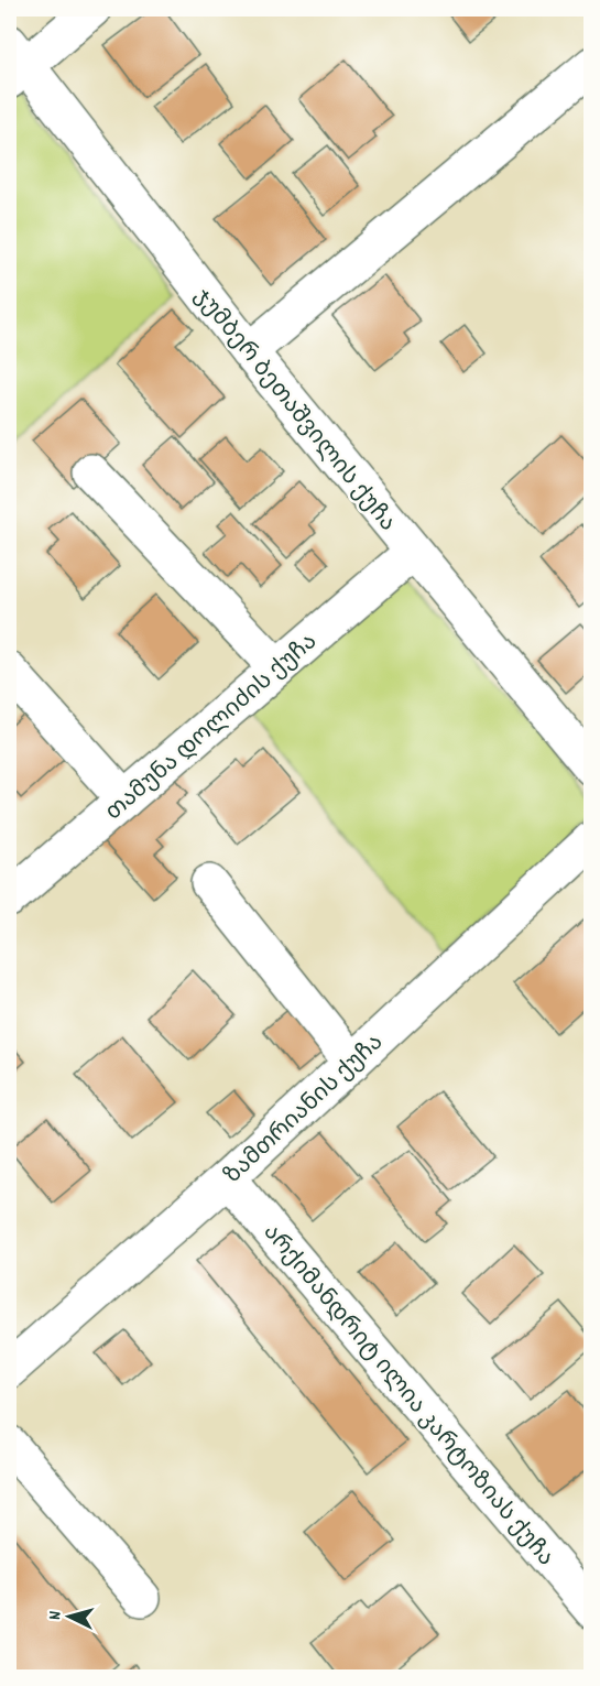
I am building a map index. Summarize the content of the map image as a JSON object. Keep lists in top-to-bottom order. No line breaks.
{"streets":{"street":["ჯუმბერ ბეთაშვილის ქუჩა","თამუნა დოლიძის ქუჩა","ზამთრიანის ქუჩა","არქიმანდრიტ ილია კარტოზიას ქუჩა"]},"crossings":[["ჯუმბერ ბეთაშვილის ქუჩა","თამუნა დოლიძის ქუჩა"],["ზამთრიანის ქუჩა","არქიმანდრიტ ილია კარტოზიას ქუჩა"]],"north":"left"}
